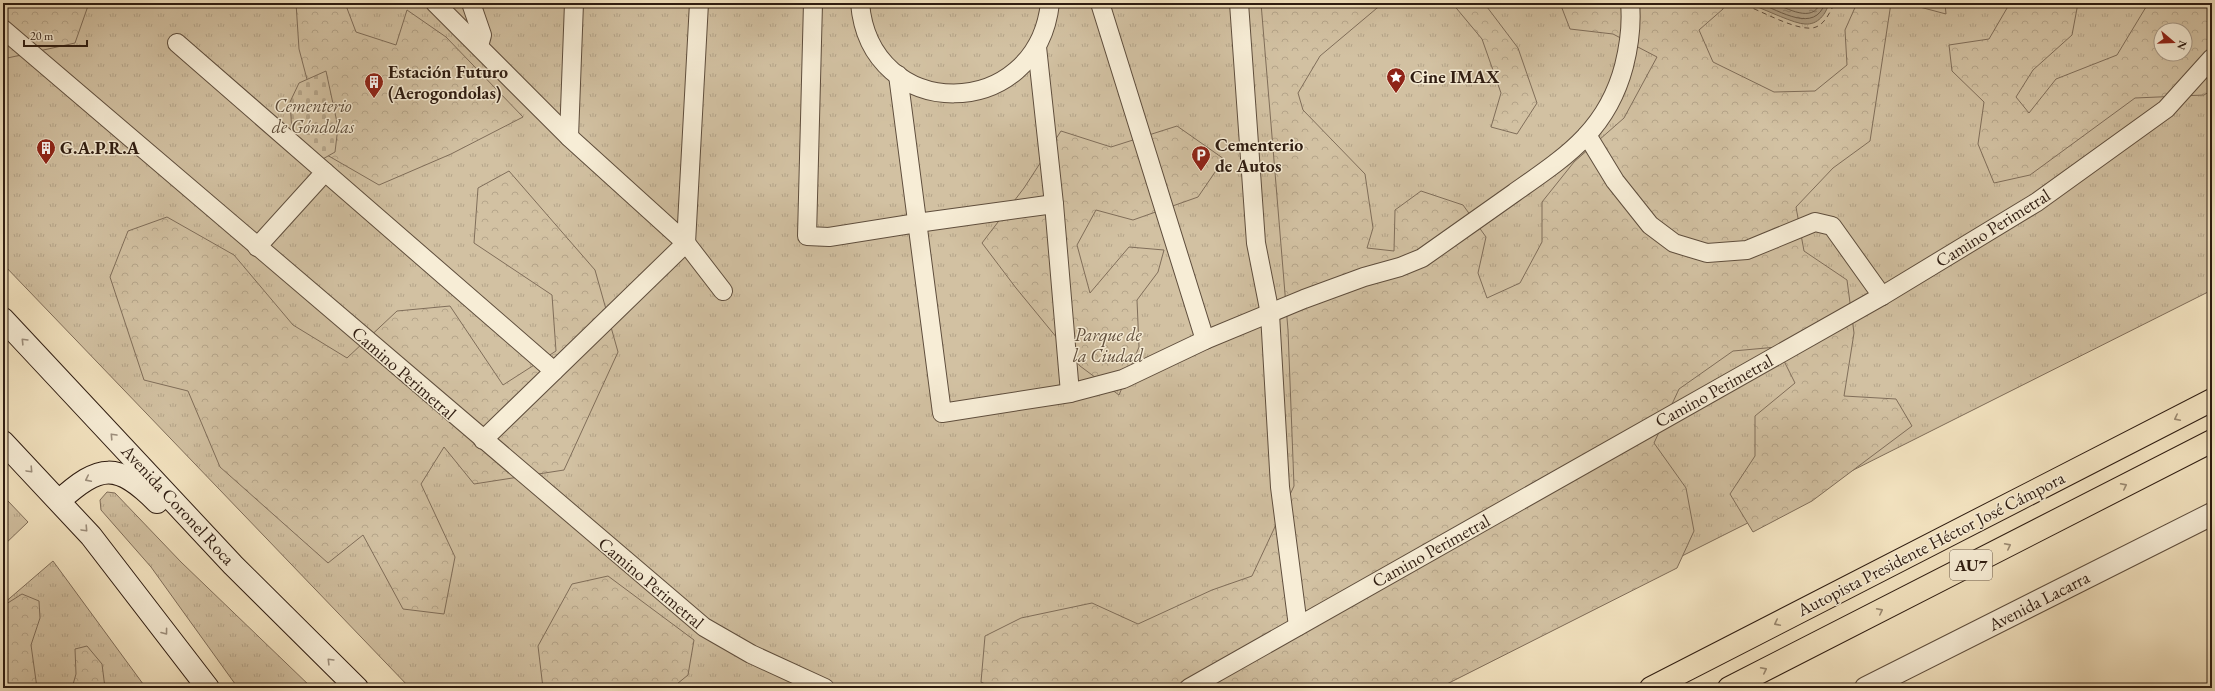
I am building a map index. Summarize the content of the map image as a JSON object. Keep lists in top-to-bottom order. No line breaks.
{"streets":{"highway":["Autopista Presidente Héctor José Cámpora","AU7"],"main road":["Avenida Coronel Roca","Avenida Lacarra"],"street":["Camino Perimetral"]},"parks":["Cementerio de Góndolas","Parque de la Ciudad"],"places":{"place":["Cine IMAX"],"building":["Estación Futuro (Aerogondolas)","G.A.P.R.A"],"parking":["Cementerio de Autos"]},"scale_bar":"20 m","north":"right"}
